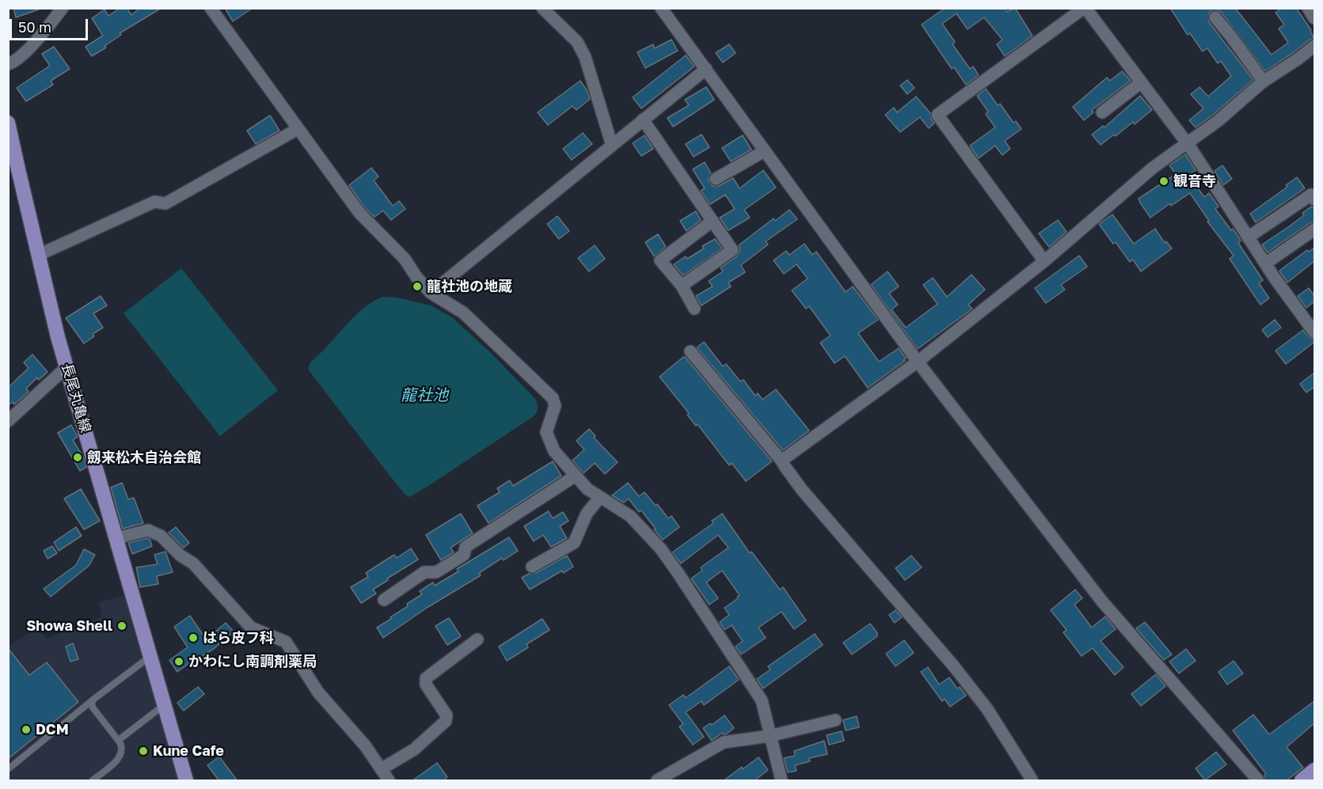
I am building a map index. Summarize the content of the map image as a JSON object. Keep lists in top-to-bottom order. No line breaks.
{"streets":{"main road":["長尾丸亀線"]},"water":["龍社池"],"places":["観音寺","龍社池の地蔵","劔来松木自治会館","Showa Shell","はら皮フ科","かわにし南調剤薬局","DCM","Kune Cafe"],"scale_bar":"50 m"}
